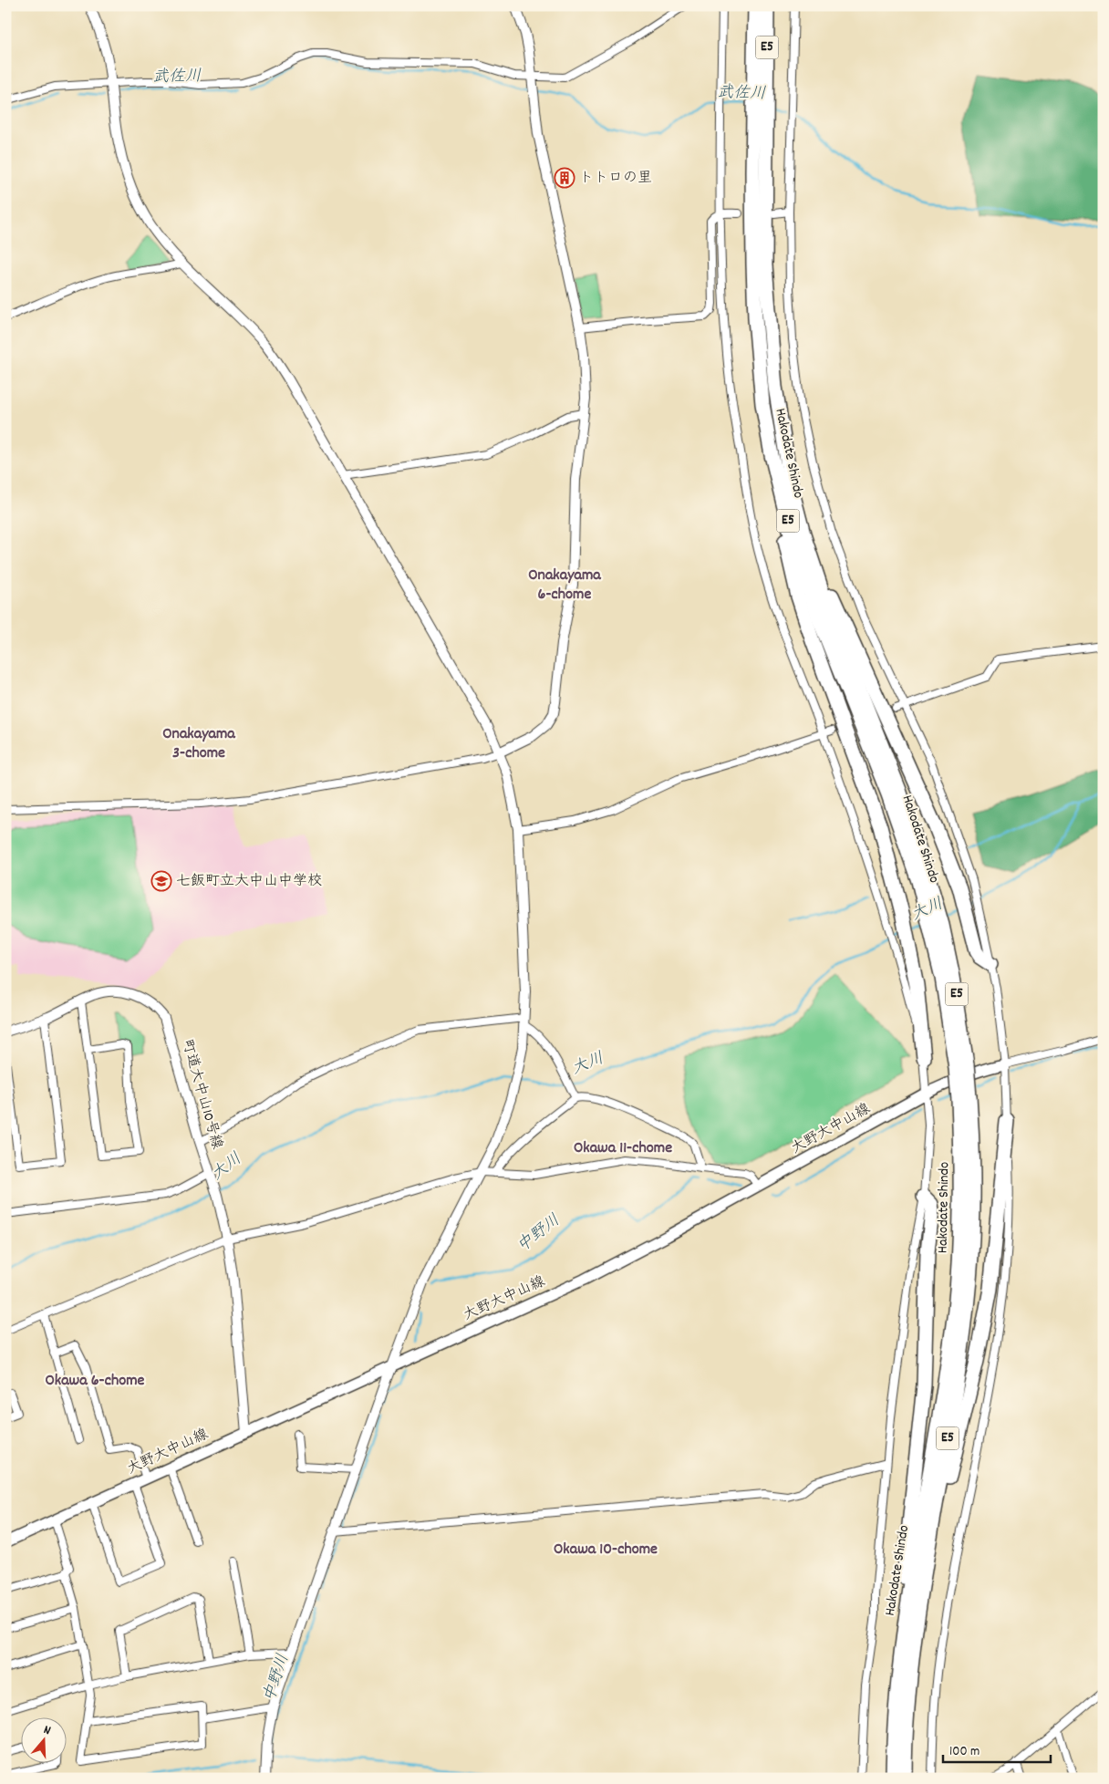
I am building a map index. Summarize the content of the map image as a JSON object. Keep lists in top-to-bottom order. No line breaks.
{"streets":{"highway":["E5","Hakodate Shindo"],"main road":["大野大中山線"],"street":["町道大中山10号線"]},"crossings":[["町道大中山10号線","大野大中山線"]],"districts":["Onakayama 6-chome","Onakayama 3-chome","Okawa 11-chome","Okawa 6-chome","Okawa 10-chome"],"water":["武佐川","大川","中野川"],"places":{"building":["トトロの里"],"school or university":["七飯町立大中山中学校"]},"scale_bar":"100 m","north":"top"}
